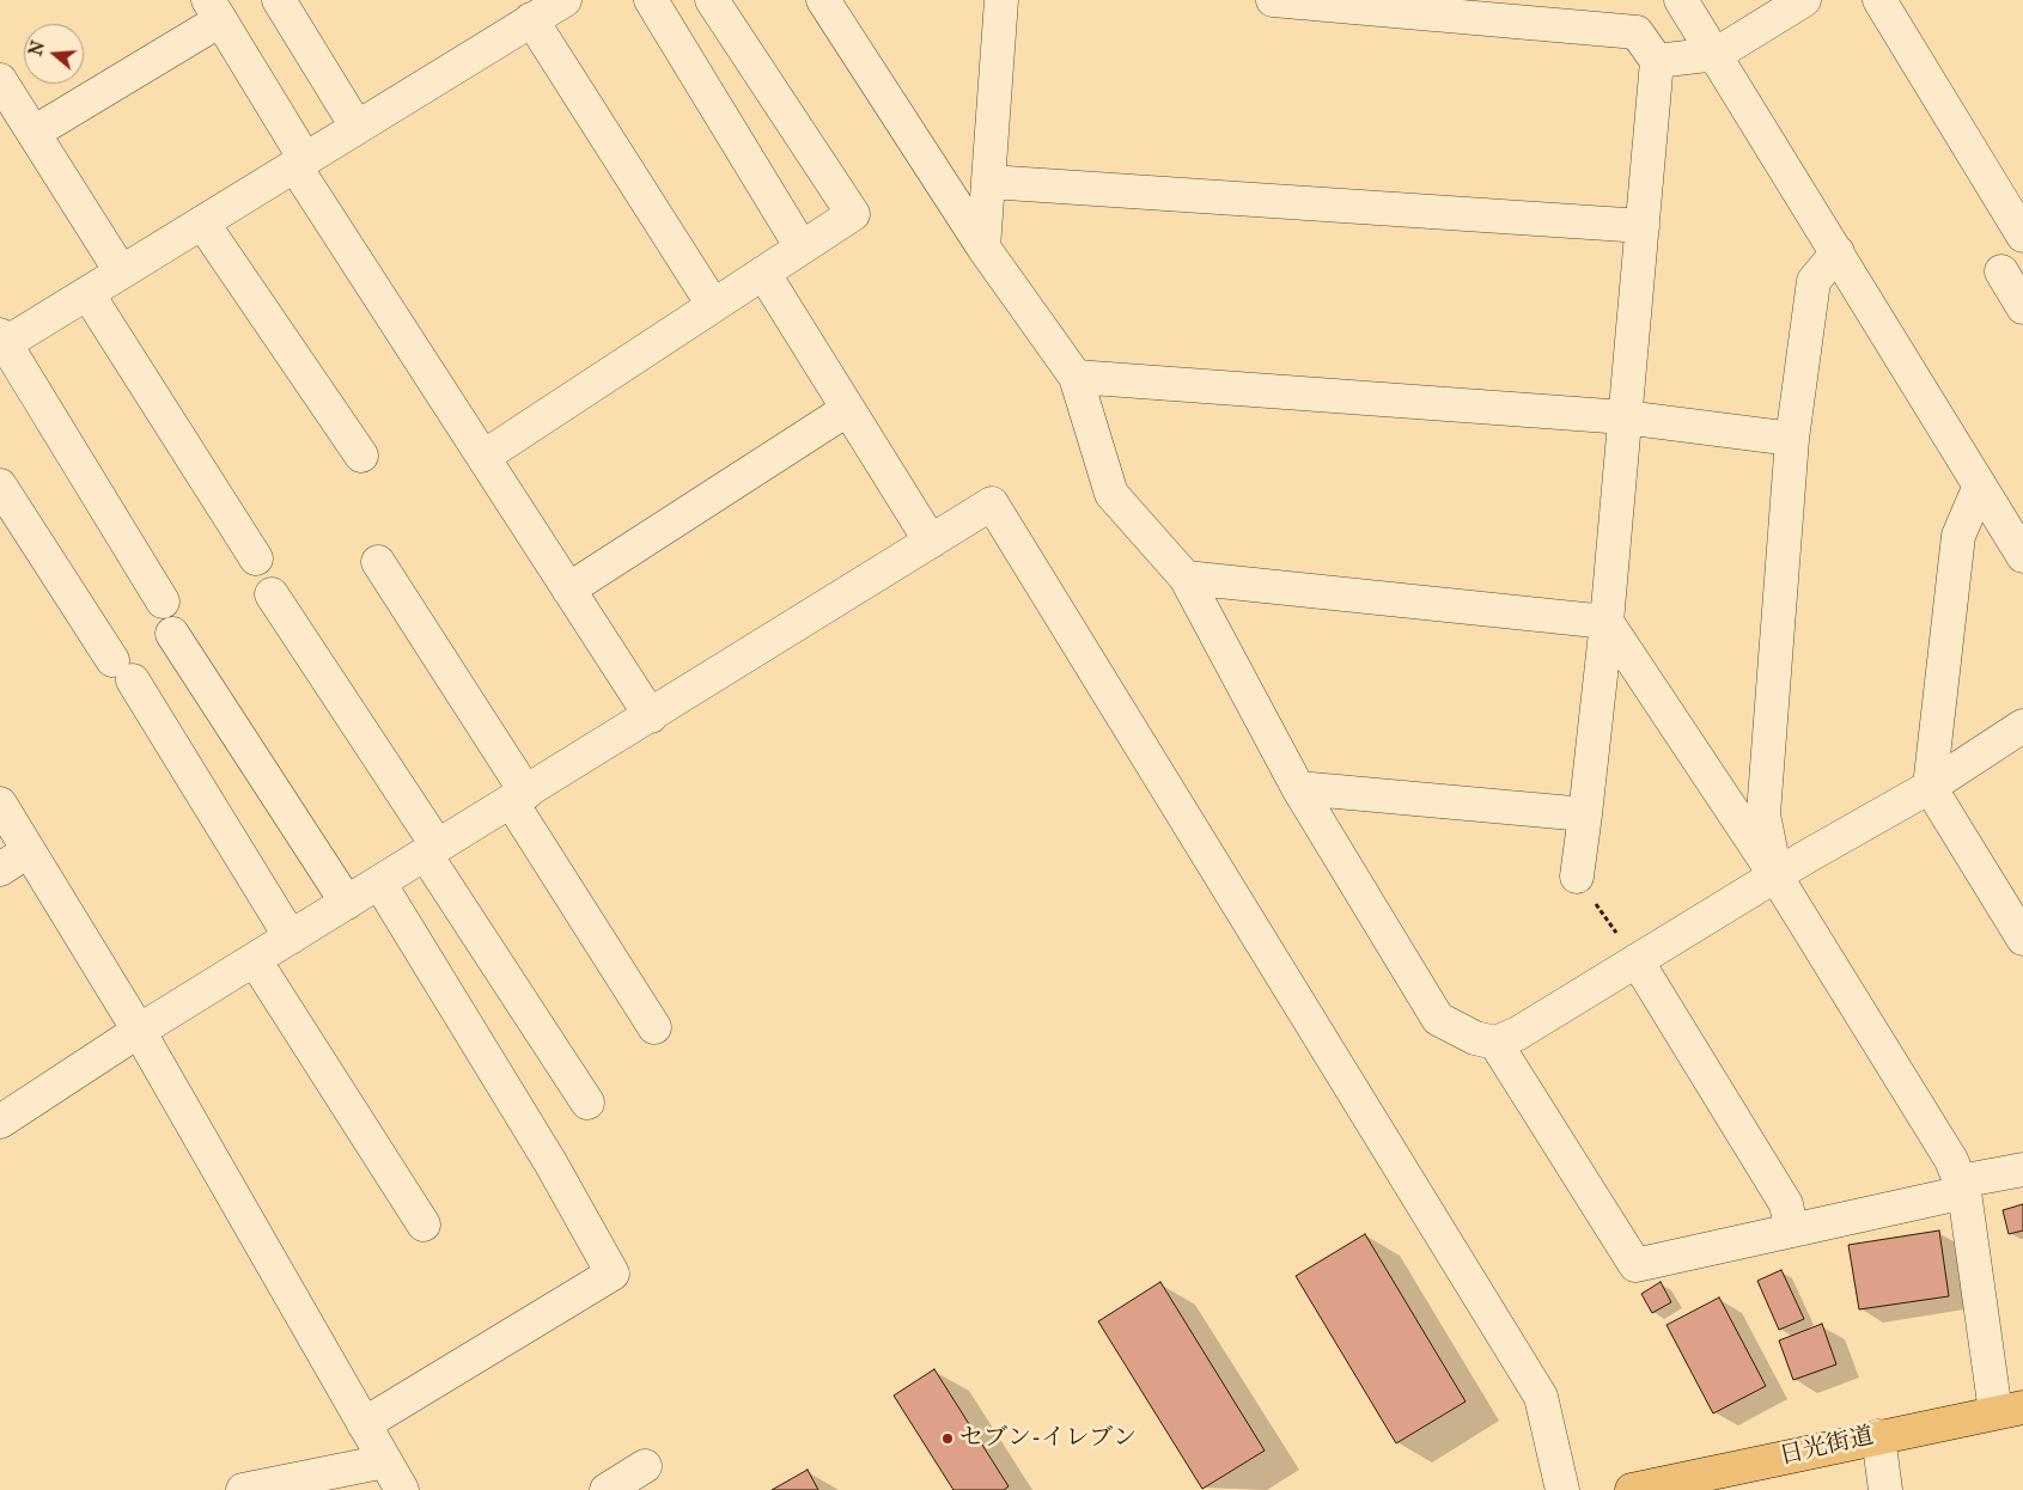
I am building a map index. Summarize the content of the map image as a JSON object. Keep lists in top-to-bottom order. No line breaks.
{"streets":{"highway":["日光街道"]},"places":["セブン-イレブン"],"north":"left"}
